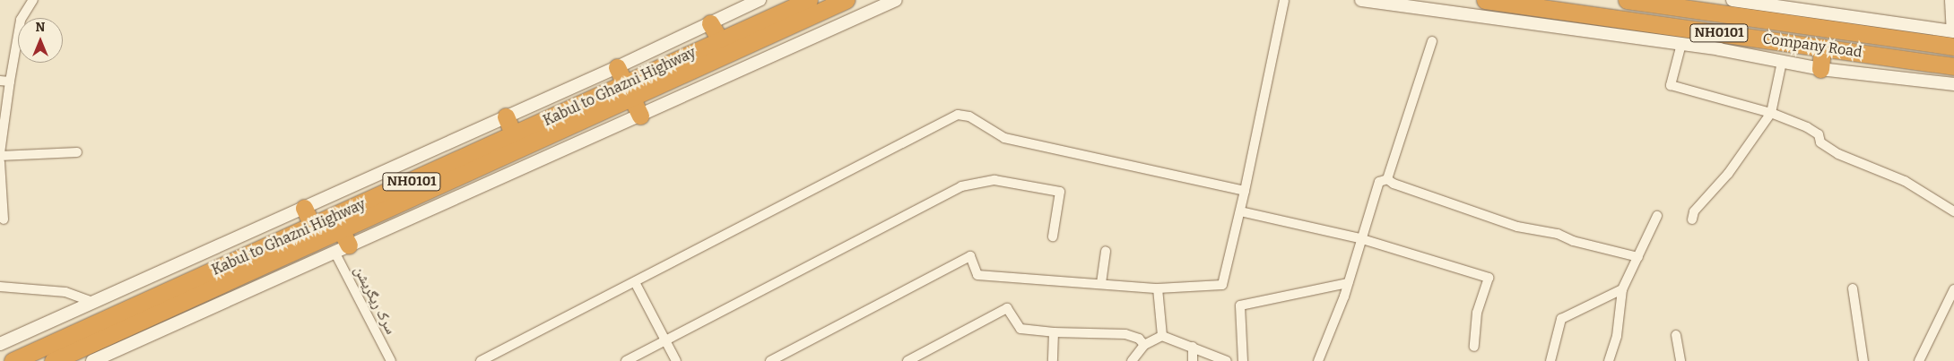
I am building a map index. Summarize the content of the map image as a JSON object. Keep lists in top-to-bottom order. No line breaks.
{"streets":{"highway":["NH0101","Company Road","Kabul to Ghazni Highway"],"street":["سرک ریگریشن"]},"north":"top"}
